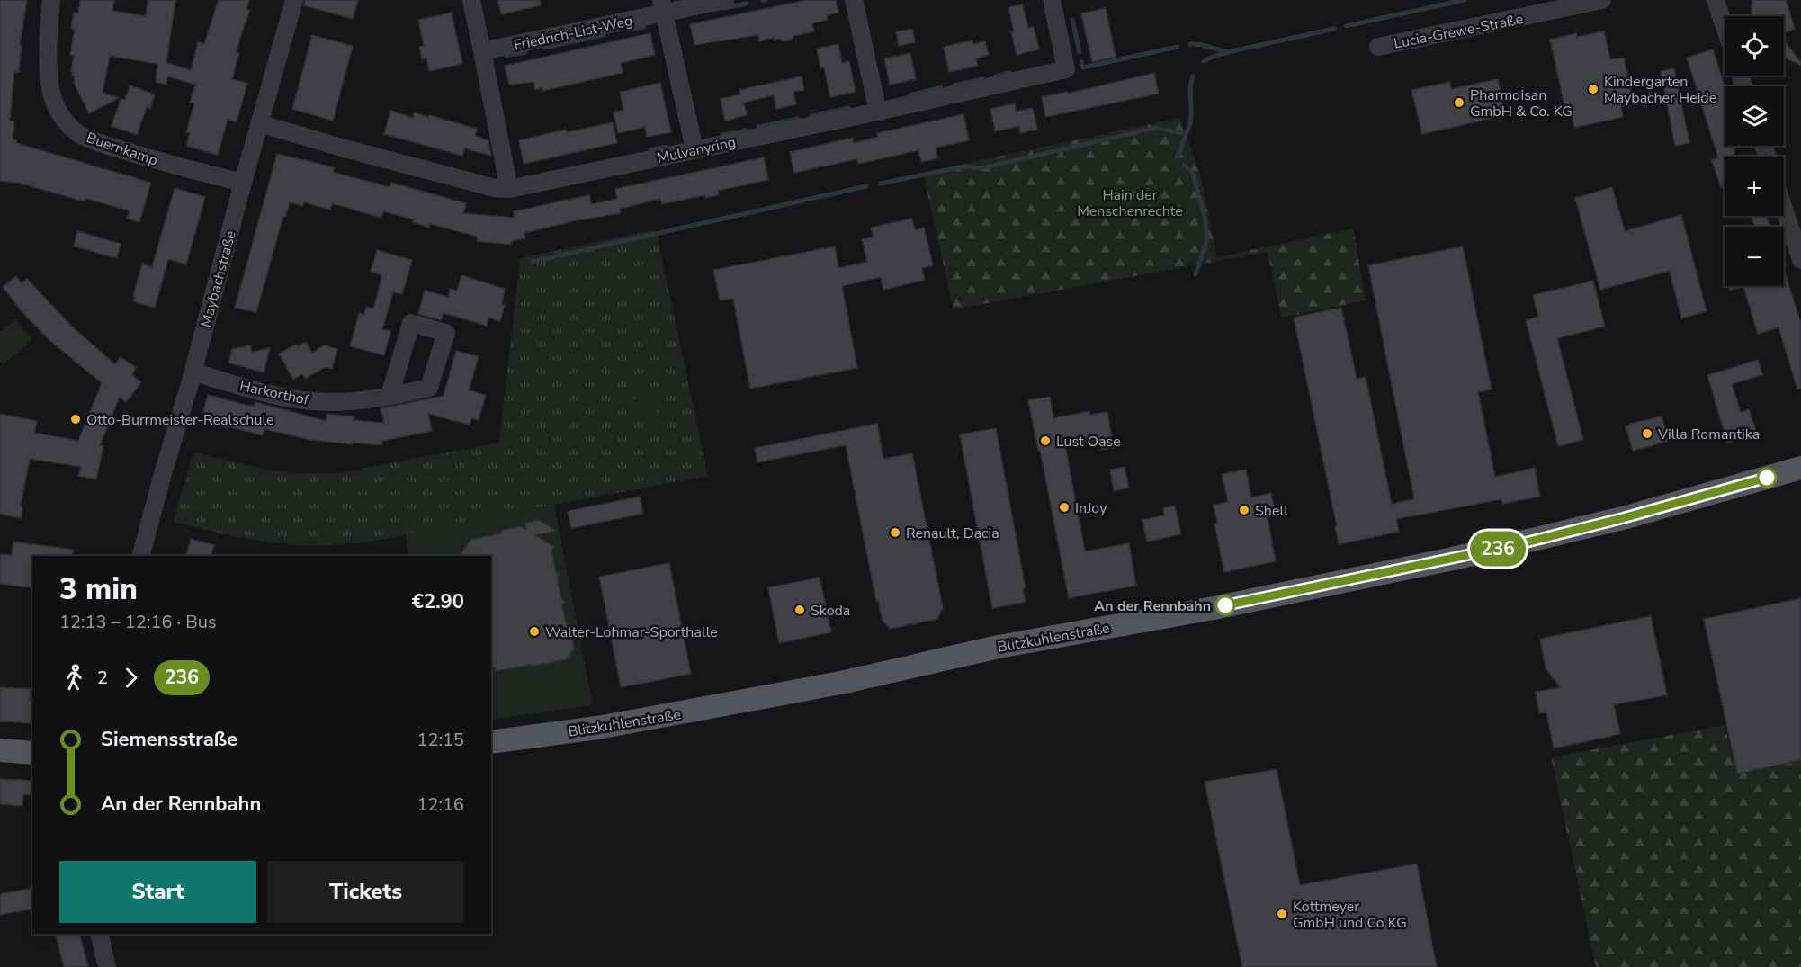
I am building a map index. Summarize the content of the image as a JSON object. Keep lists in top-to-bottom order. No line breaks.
{"streets":{"main road":["Blitzkuhlenstraße"],"street":["Lucia-Grewe-Straße","Friedrich-List-Weg","Buernkamp","Mulvanyring","Maybachstraße","Harkorthof"]},"crossings":[["Buernkamp","Maybachstraße"],["Mulvanyring","Maybachstraße"],["Maybachstraße","Harkorthof"]],"parks":["Hain der Menschenrechte"],"places":["Kindergarten Maybacher Heide","Pharmdisan GmbH & Co. KG","Otto-Burrmeister-Realschule","Villa Romantika","Lust Oase","InJoy","Shell","Renault, Dacia","An der Rennbahn","Skoda","Walter-Lohmar-Sporthalle","Kottmeyer GmbH und Co KG"],"lines":["bus line 236"],"page":{"on_map":"236","map_buttons":["+","−"],"heading":["3 min","12:13 – 12:16 · Bus","€2.90"],"legs":["2","236"],"list":[{"name":"Siemensstraße","value":"12:15"},{"name":"An der Rennbahn","value":"12:16"}],"buttons":["Start","Tickets"]}}
